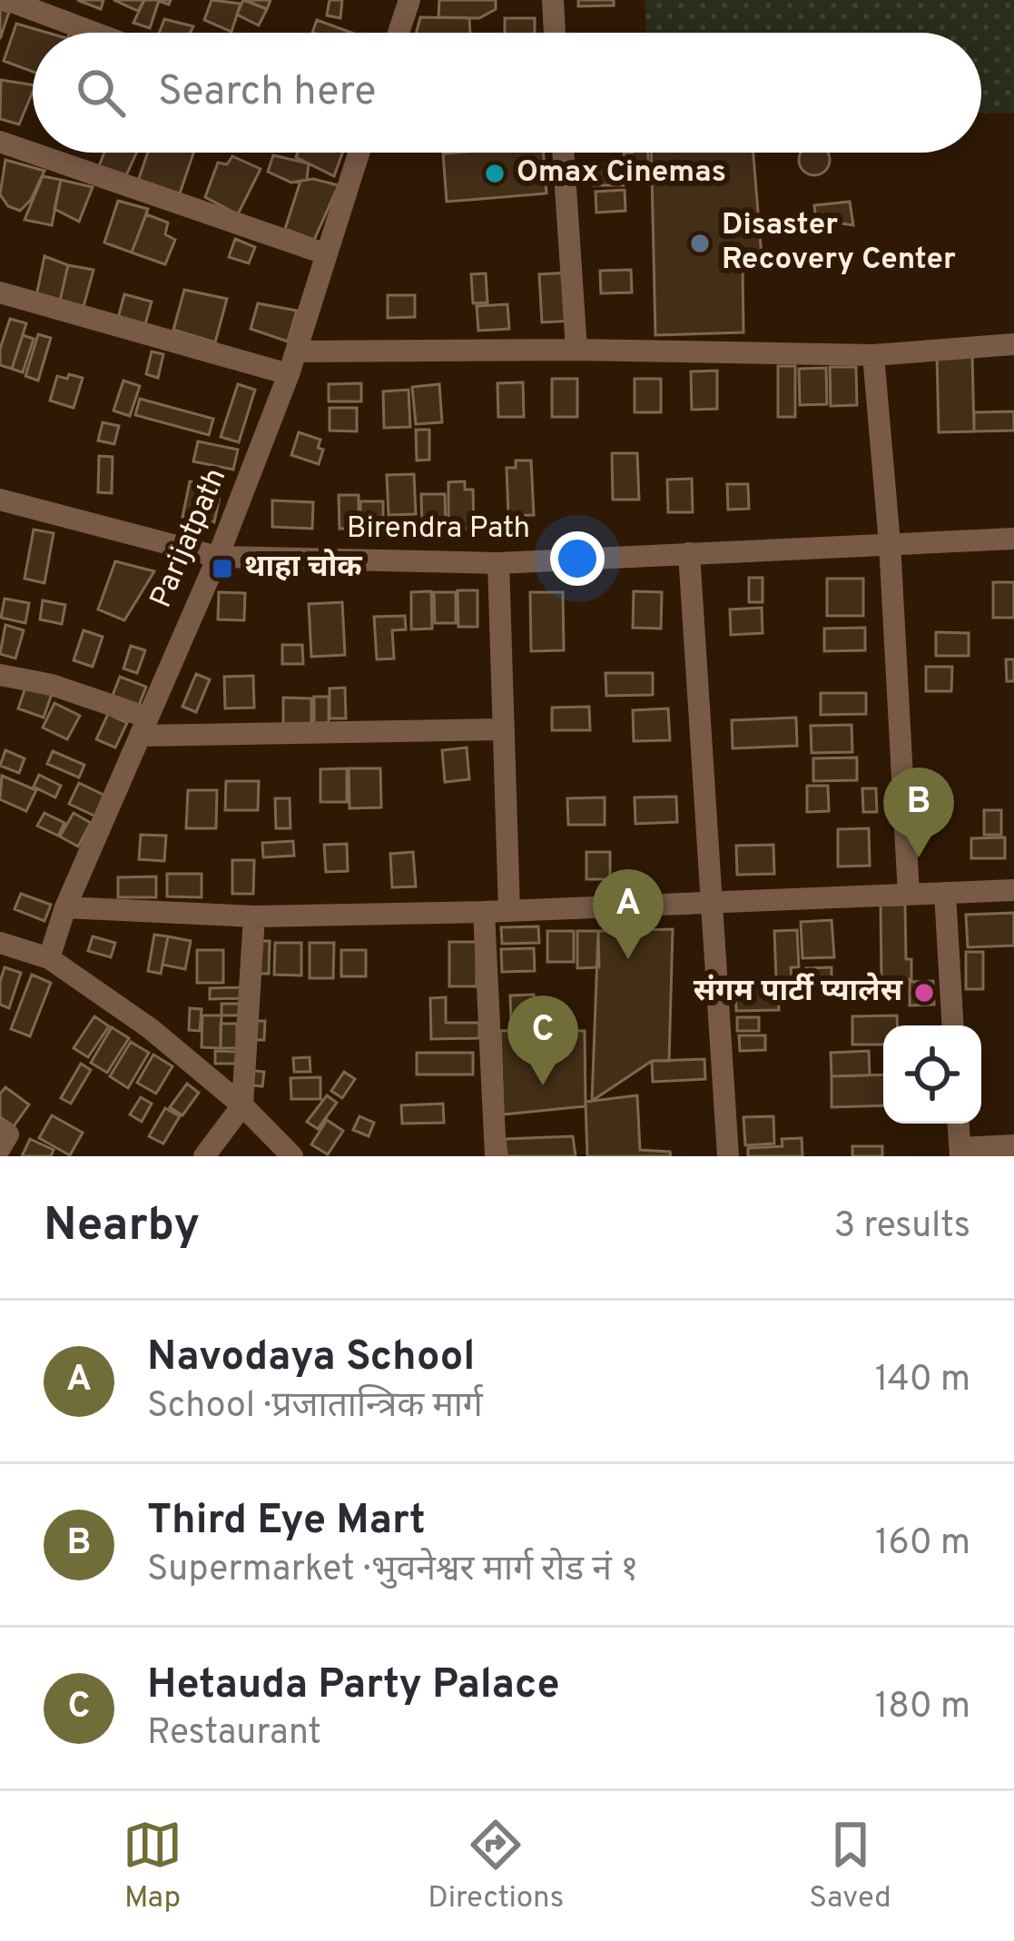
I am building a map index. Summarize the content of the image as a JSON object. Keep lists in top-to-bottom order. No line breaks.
{"streets":{"street":["Birendra Path","Parijatpath"]},"crossings":[["Birendra Path","Parijatpath"]],"places":{"other":["Omax Cinemas","Disaster Recovery Center","संगम पार्टी प्यालेस"],"transit":["थाहा चोक"]},"page":{"search":"Search here","pins":["B","A","C"],"heading":["Nearby","3 results"],"list":[{"mark":"A","name":"Navodaya School","note":"School · प्रजातान्त्रिक मार्ग","value":"140 m"},{"mark":"B","name":"Third Eye Mart","note":"Supermarket · भुवनेश्वर मार्ग रोड नं १","value":"160 m"},{"mark":"C","name":"Hetauda Party Palace","note":"Restaurant","value":"180 m"}],"nav":["Map","Directions","Saved"]}}
